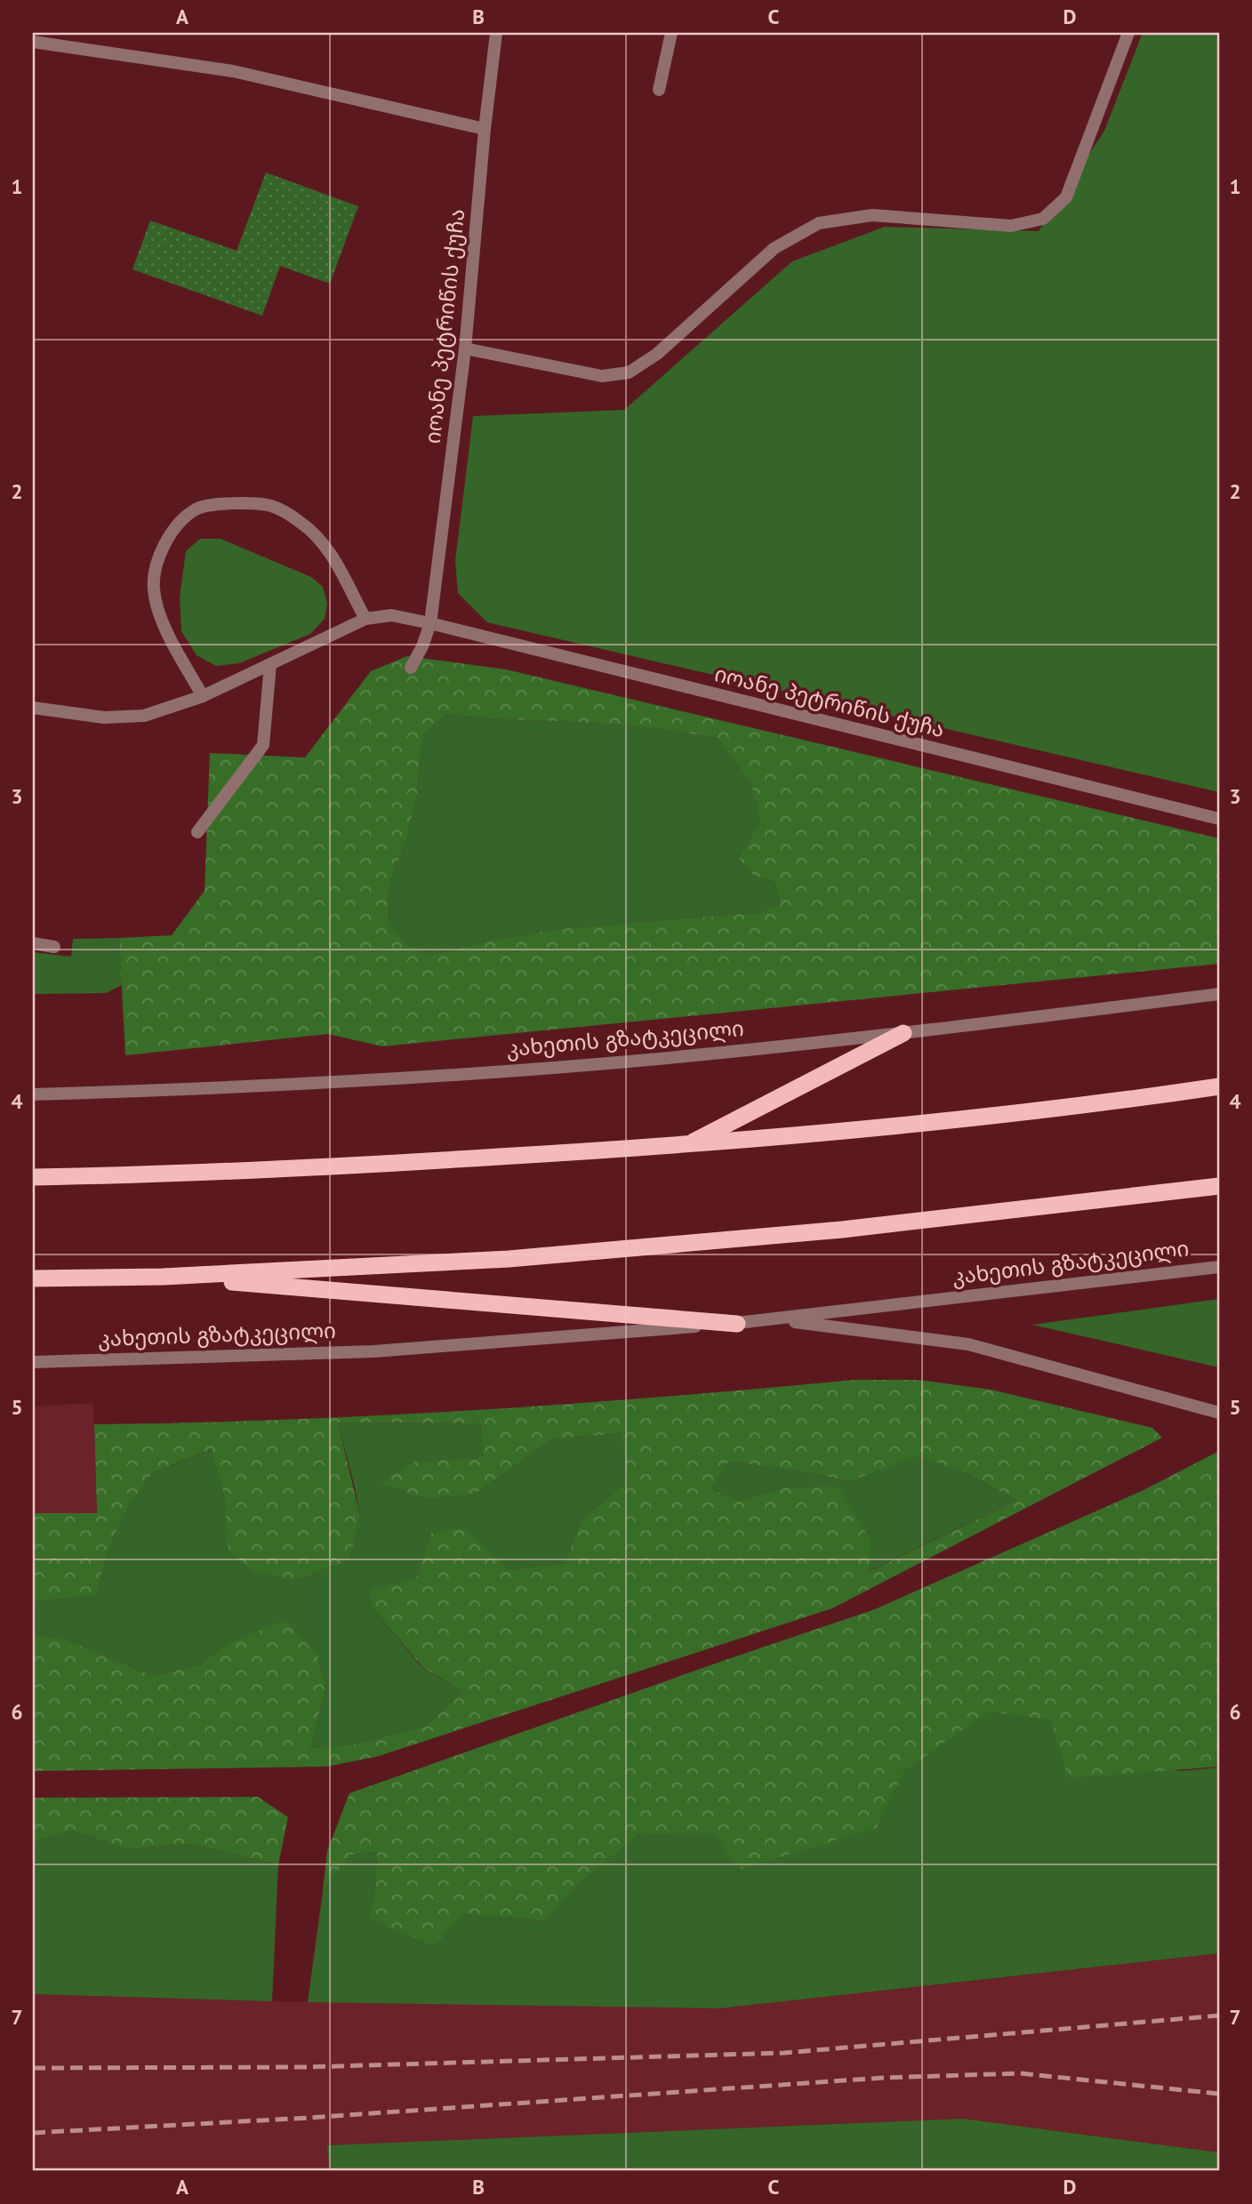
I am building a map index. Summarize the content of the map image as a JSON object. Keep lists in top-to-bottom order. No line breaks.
{"streets":{"street":["იოანე პეტრიწის ქუჩა","კახეთის გზატკეცილი"]},"grid":{"columns":["A","B","C","D"],"rows":["1","2","3","4","5","6","7"]}}
